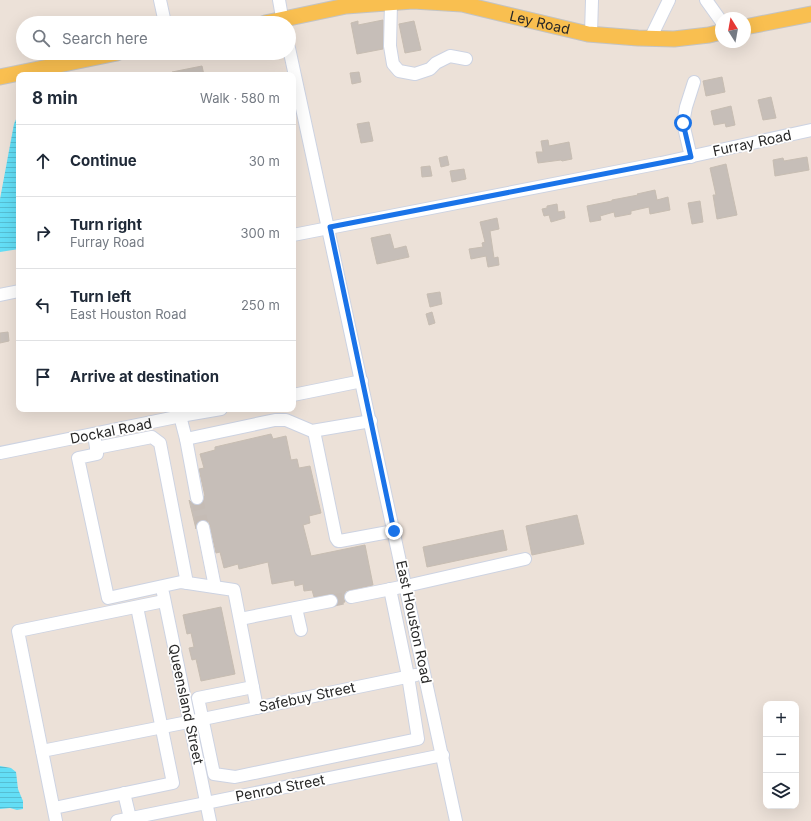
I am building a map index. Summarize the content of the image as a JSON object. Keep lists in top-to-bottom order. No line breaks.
{"streets":{"main road":["Ley Road"],"street":["Furray Road","Dockal Road","East Houston Road","Safebuy Street","Queensland Street","Penrod Street"]},"crossings":[["Furray Road","East Houston Road"],["East Houston Road","Safebuy Street"],["East Houston Road","Penrod Street"],["Safebuy Street","Queensland Street"],["Queensland Street","Penrod Street"]],"north":"top","page":{"search":"Search here","heading":["8 min","Walk · 580 m"],"list":[["Continue","30 m"],["Turn right","Furray Road","300 m"],["Turn left","East Houston Road","250 m"],"Arrive at destination"],"map_buttons":["+","−"]}}
